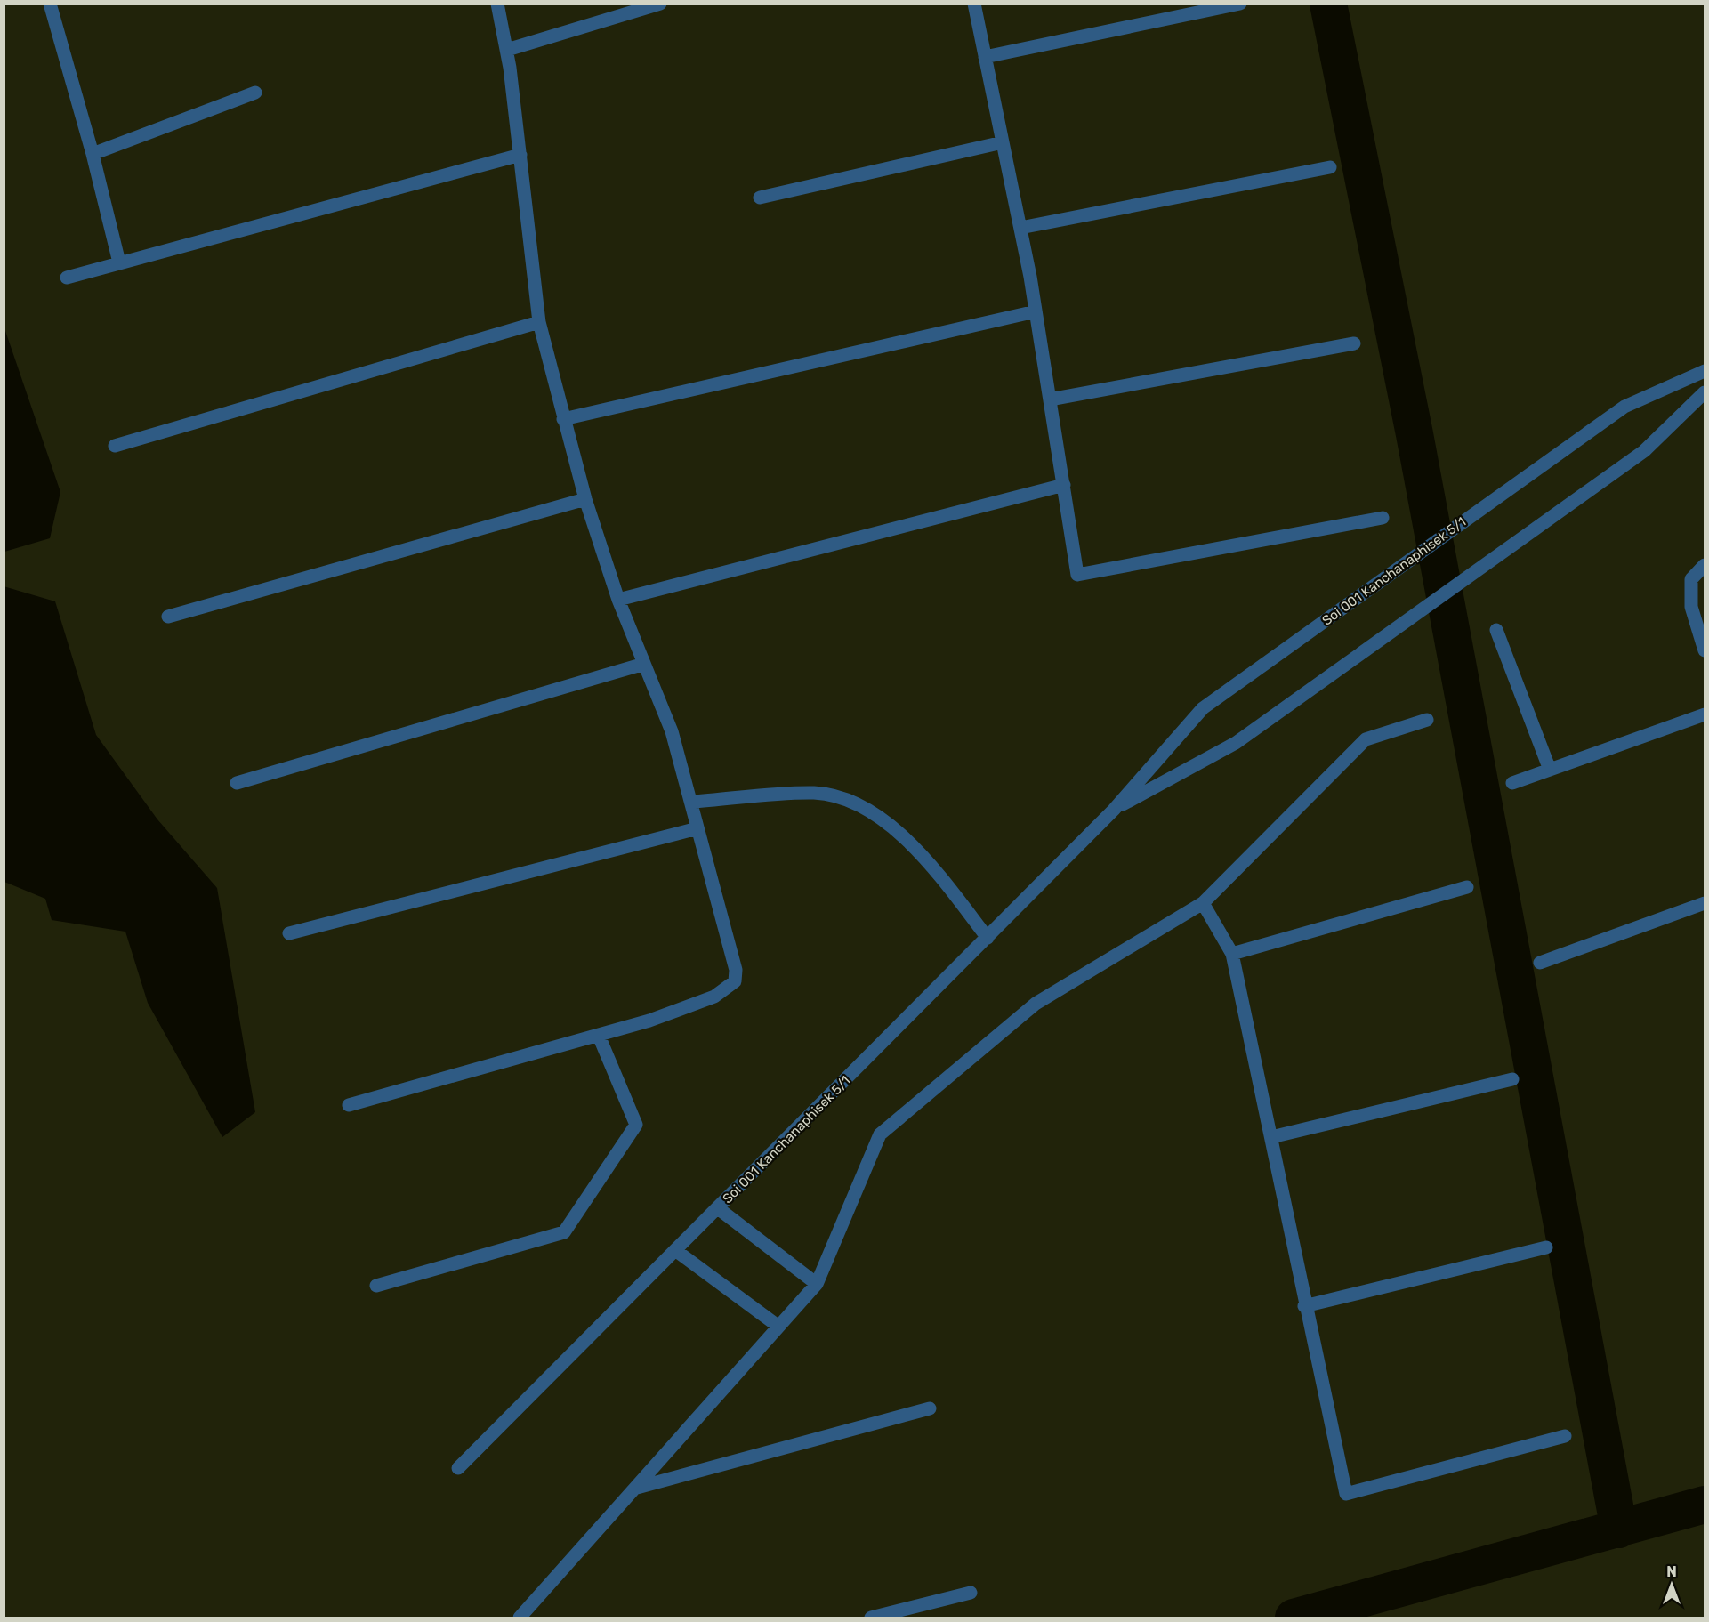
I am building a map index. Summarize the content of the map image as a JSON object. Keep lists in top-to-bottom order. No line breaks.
{"streets":{"street":["Soi 001 Kanchanaphisek 5/1"]},"north":"top"}
